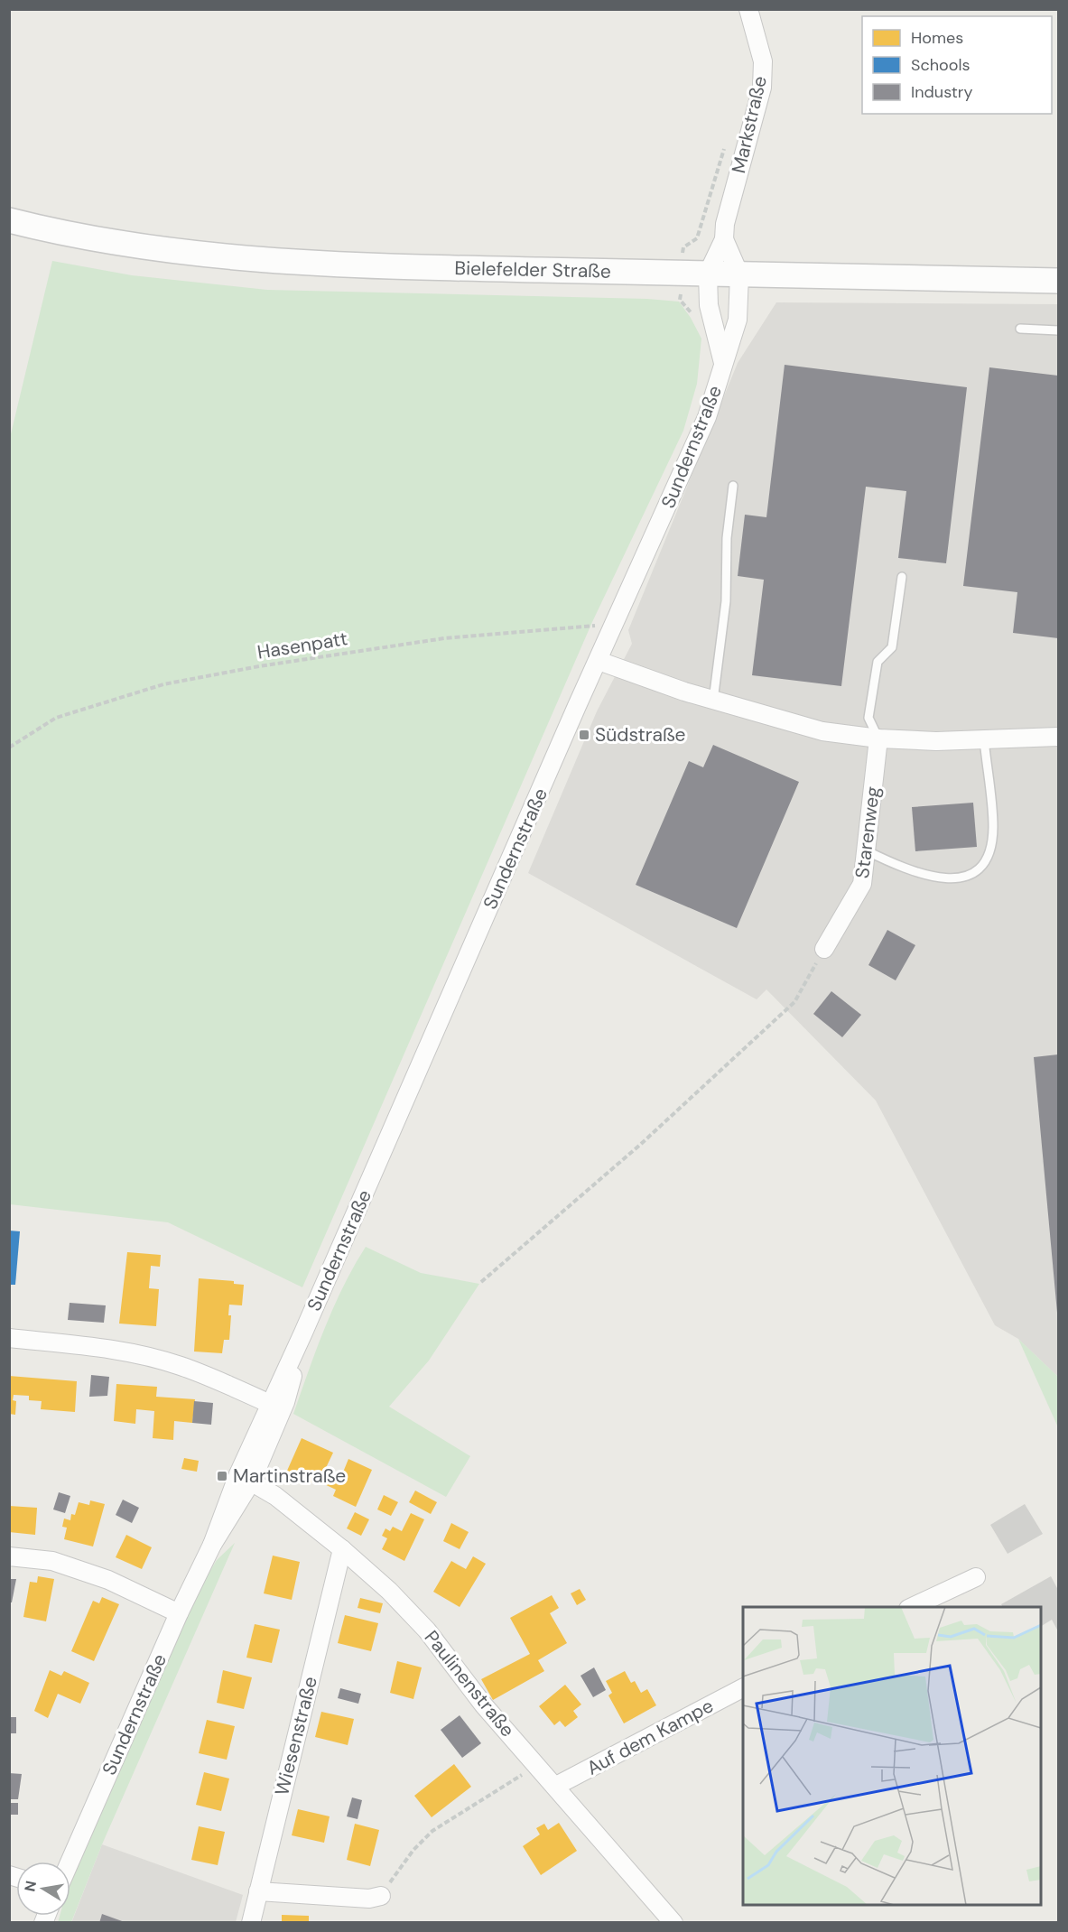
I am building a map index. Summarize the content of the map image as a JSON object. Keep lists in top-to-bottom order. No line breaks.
{"streets":{"main road":["Bielefelder Straße"],"street":["Markstraße","Sundernstraße","Starenweg","Paulinenstraße","Wiesenstraße","Auf dem Kampe"],"path":["Hasenpatt"]},"crossings":[["Markstraße","Bielefelder Straße"],["Markstraße","Sundernstraße"],["Bielefelder Straße","Sundernstraße"],["Sundernstraße","Hasenpatt"],["Sundernstraße","Paulinenstraße"],["Paulinenstraße","Wiesenstraße"],["Paulinenstraße","Auf dem Kampe"]],"places":{"transit":["Südstraße","Martinstraße"]},"legend":["Homes","Schools","Industry"],"north":"left"}
